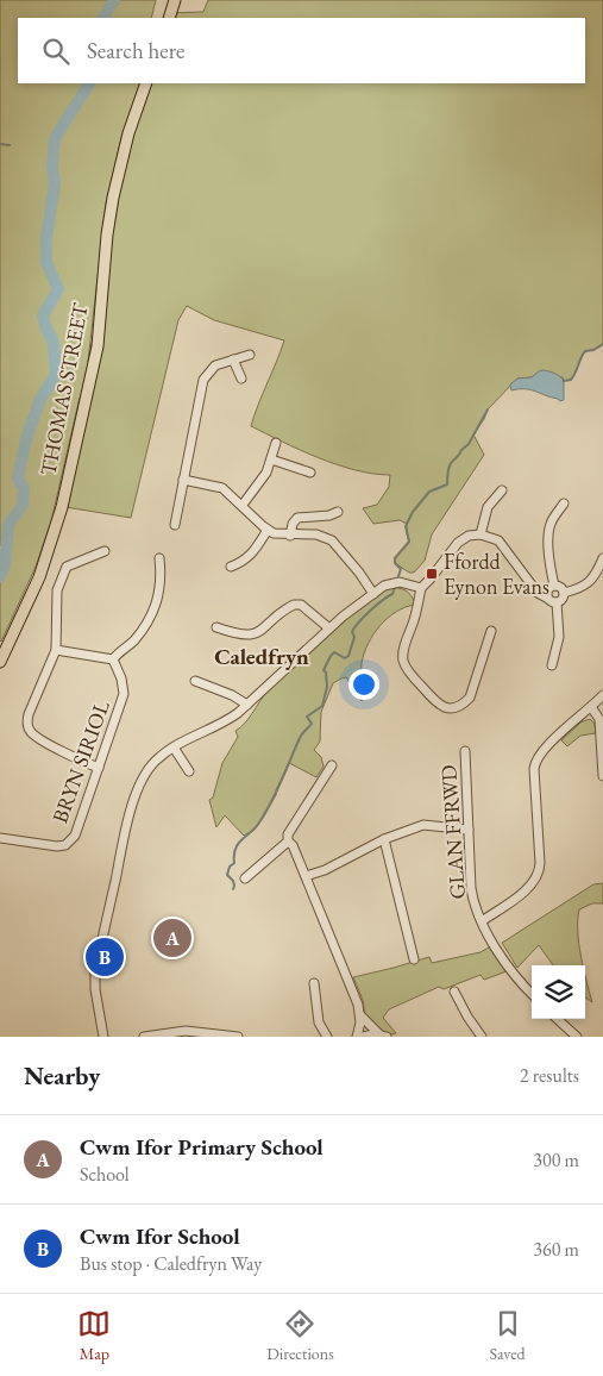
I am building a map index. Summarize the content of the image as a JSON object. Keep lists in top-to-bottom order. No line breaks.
{"streets":{"main road":["THOMAS STREET"],"street":["BRYN SIRIOL","GLAN FFRWD"]},"districts":["Caledfryn"],"places":{"transit":["Ffordd Eynon Evans"]},"page":{"search":"Search here","pins":["A","B"],"heading":["Nearby","2 results"],"list":[{"mark":"A","name":"Cwm Ifor Primary School","note":"School","value":"300 m"},{"mark":"B","name":"Cwm Ifor School","note":"Bus stop · Caledfryn Way","value":"360 m"}],"nav":["Map","Directions","Saved"]}}
